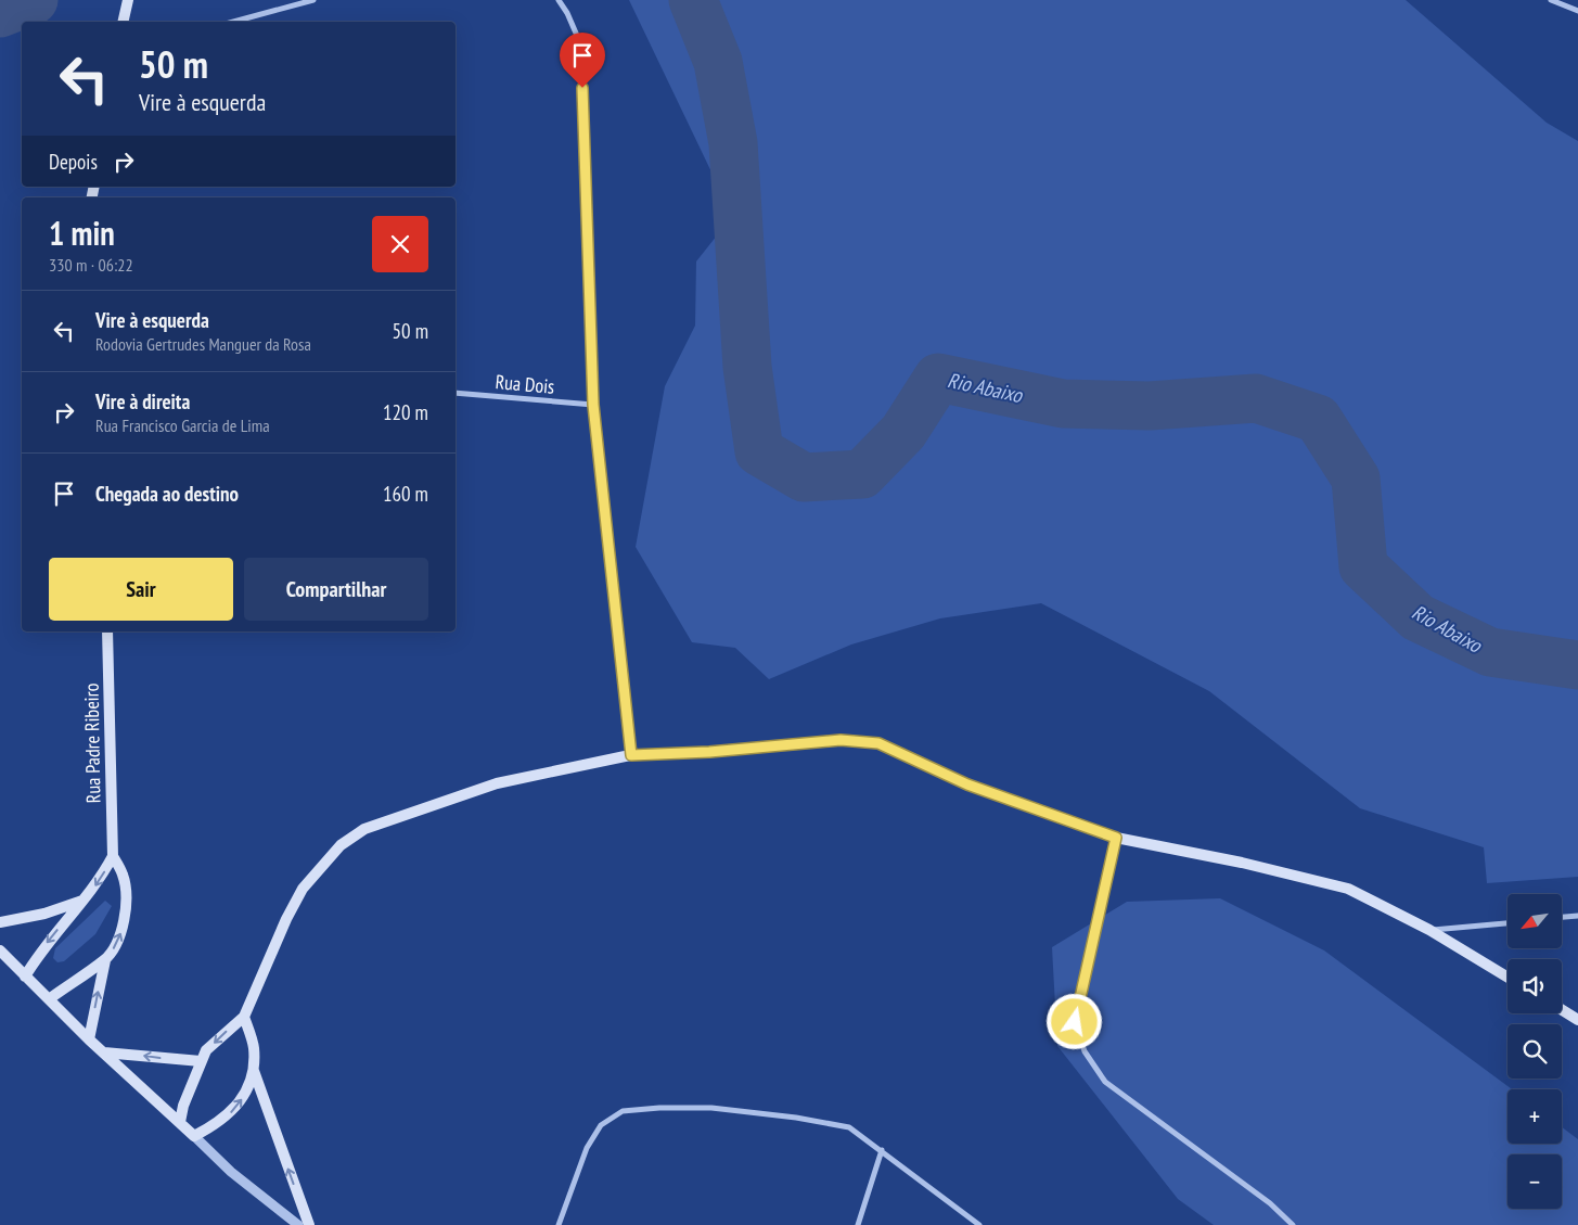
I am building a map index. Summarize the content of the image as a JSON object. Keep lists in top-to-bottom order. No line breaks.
{"streets":{"main road":["Rua Padre Ribeiro"],"street":["Rua Dois"]},"water":["Rio Abaixo"],"north":"bottom left","page":{"turn":["50 m","Vire à esquerda"],"then":"Depois","heading":["1 min","330 m · 06:22"],"list":[{"name":"Vire à esquerda","note":"Rodovia Gertrudes Manguer da Rosa","value":"50 m"},{"name":"Vire à direita","note":"Rua Francisco Garcia de Lima","value":"120 m"},{"name":"Chegada ao destino","value":"160 m"}],"buttons":["Sair","Compartilhar"],"map_buttons":["+","−"]}}
